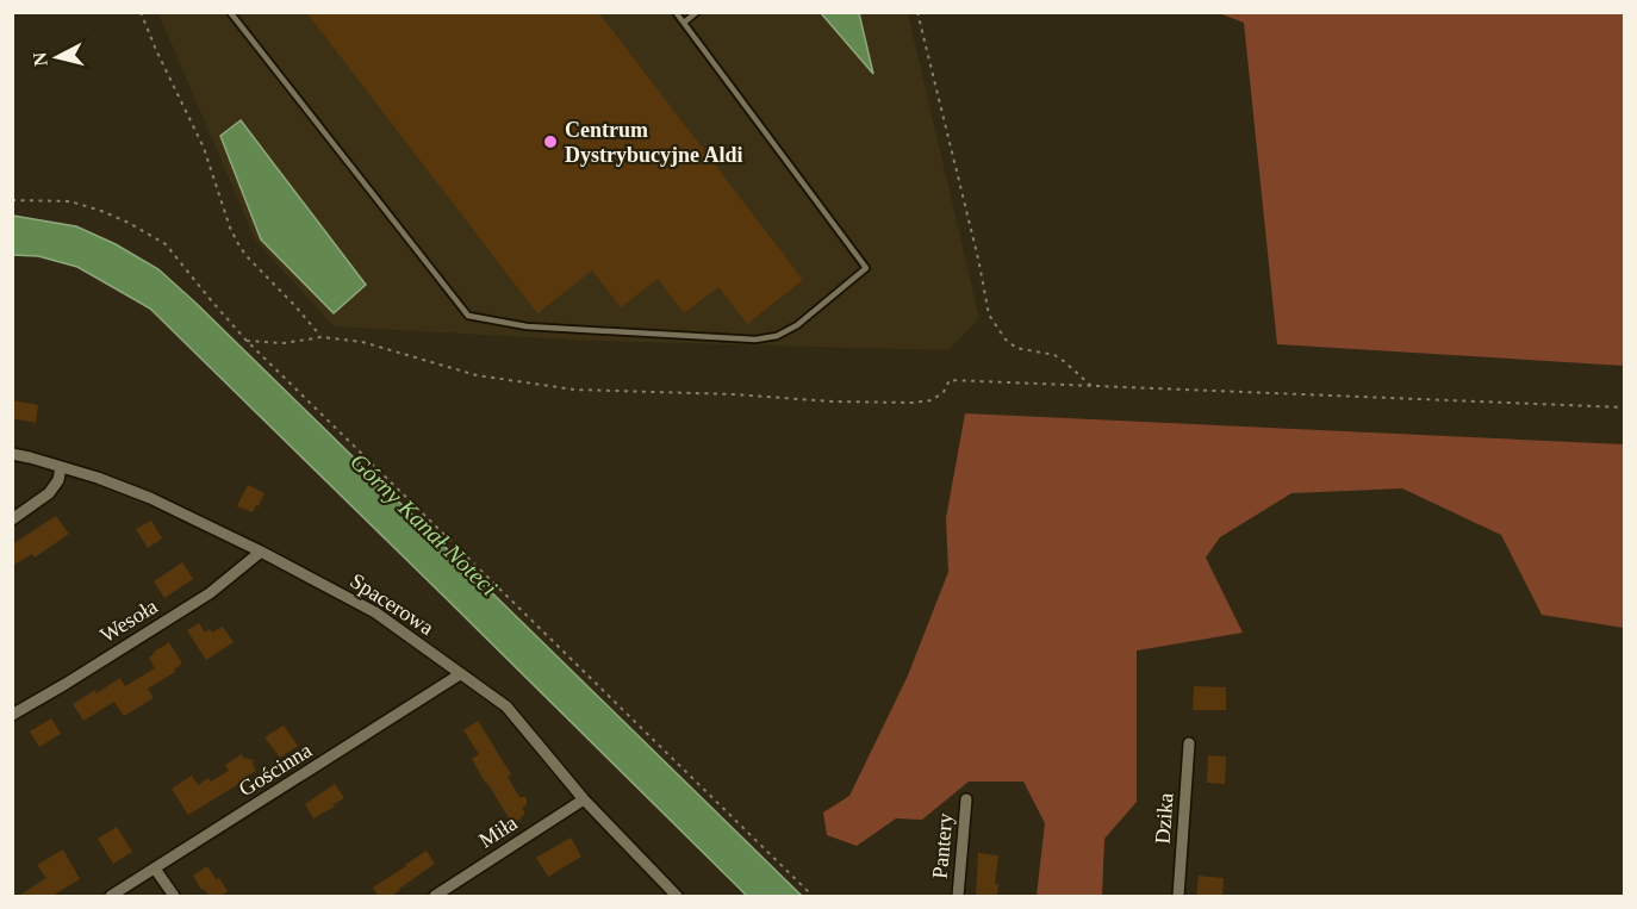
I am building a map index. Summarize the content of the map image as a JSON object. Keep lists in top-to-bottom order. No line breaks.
{"streets":{"street":["Spacerowa","Wesoła","Gościnna","Dzika","Miła","Pantery"]},"crossings":[["Spacerowa","Wesoła"],["Spacerowa","Gościnna"],["Spacerowa","Miła"]],"water":["Górny Kanał Noteci"],"places":["Centrum Dystrybucyjne Aldi"],"north":"left"}
